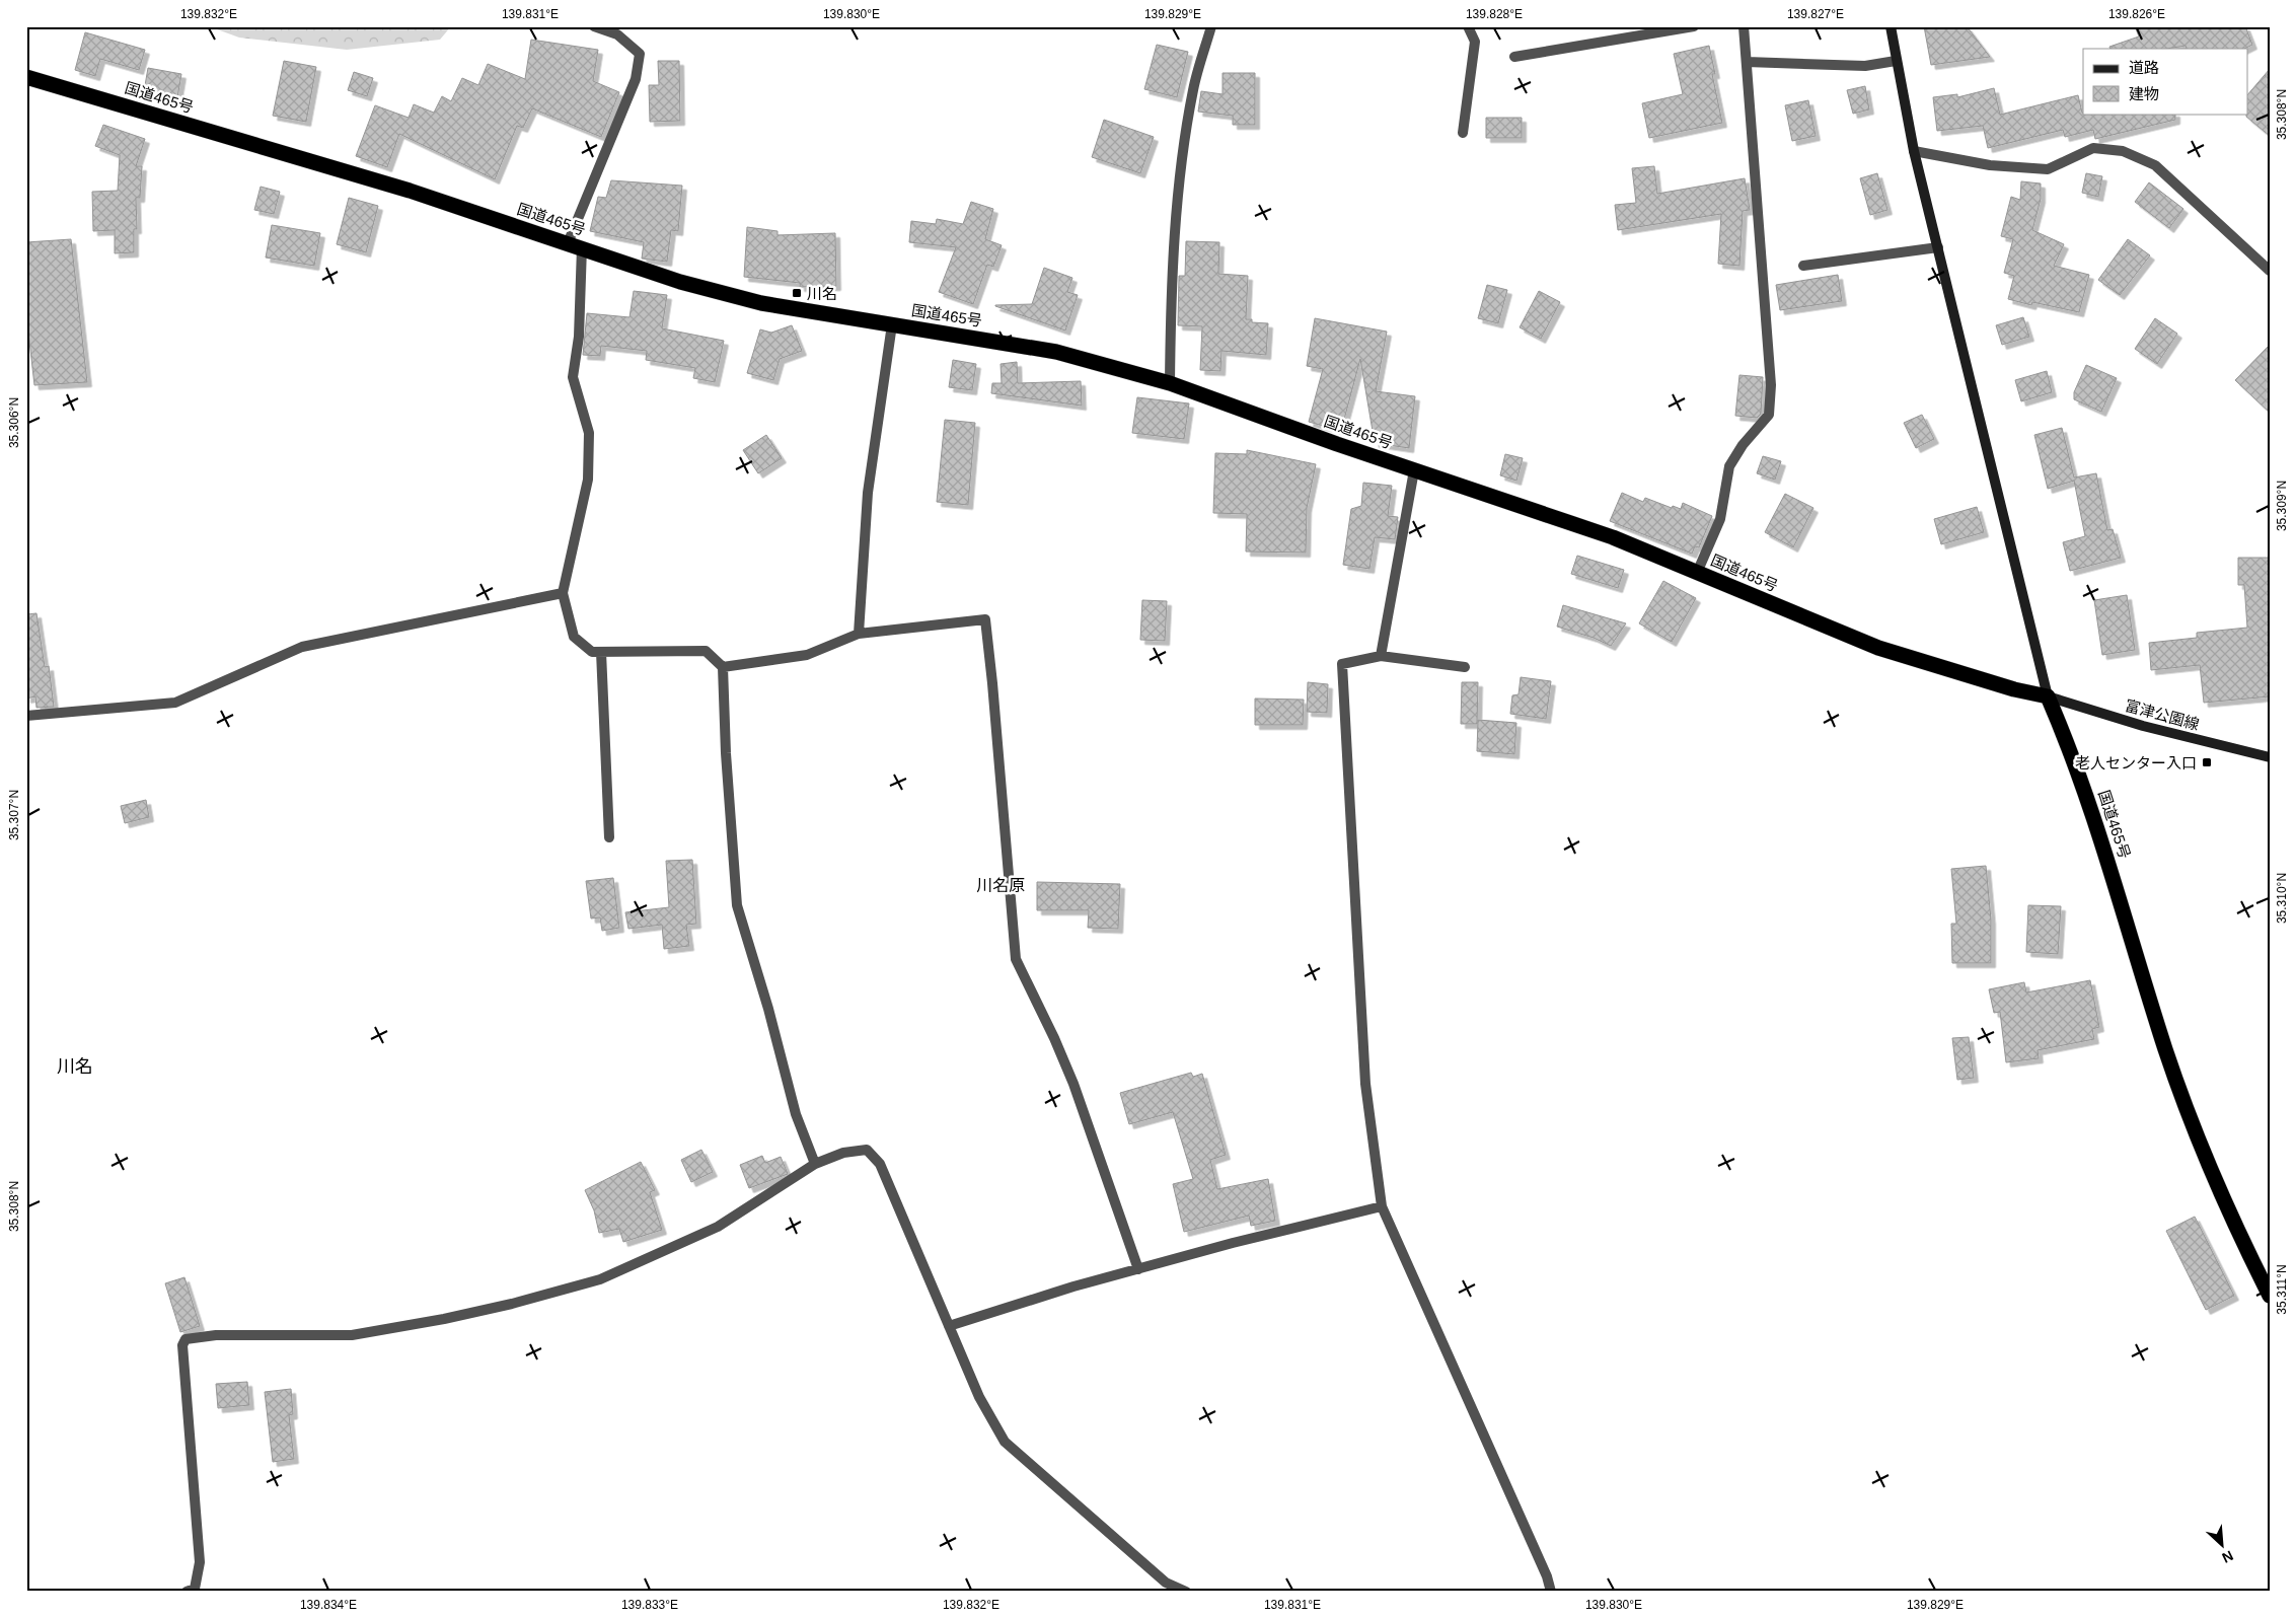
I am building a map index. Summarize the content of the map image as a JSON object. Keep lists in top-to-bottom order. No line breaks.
{"streets":{"highway":["国道465号"],"street":["富津公園線"]},"crossings":[["国道465号","富津公園線"]],"districts":["川名原","川名"],"places":{"transit":["川名","老人センター入口"]},"legend":["道路","建物"],"north":"bottom right","coordinates":["139.832°E","139.831°E","139.830°E","139.829°E","139.828°E","139.827°E","139.826°E","35.308°N","35.306°N","35.309°N","35.307°N","35.310°N","35.311°N","139.834°E","139.833°E"]}
